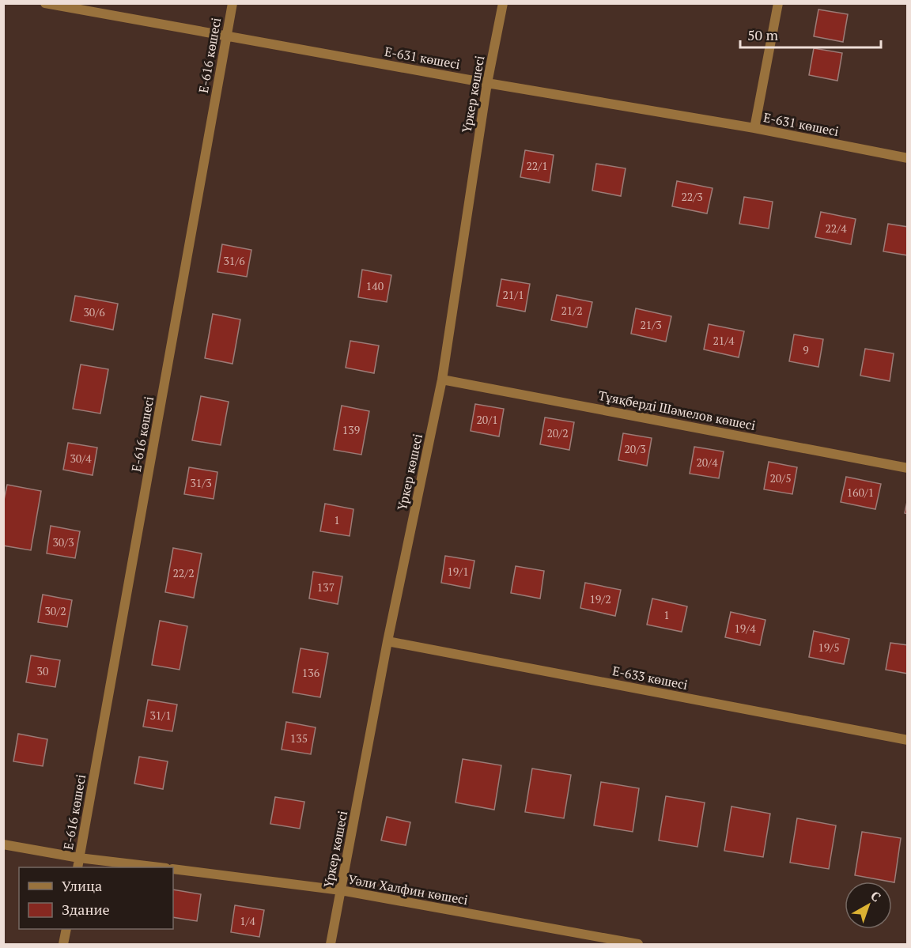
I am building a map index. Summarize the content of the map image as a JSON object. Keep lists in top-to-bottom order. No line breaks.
{"streets":{"street":["Е-616 көшесі","Е-631 көшесі","Үркер көшесі","Тұяқберді Шәмелов көшесі","Е-633 көшесі","Уәли Халфин көшесі"]},"crossings":[["Е-616 көшесі","Е-631 көшесі"],["Е-631 көшесі","Үркер көшесі"],["Үркер көшесі","Тұяқберді Шәмелов көшесі"],["Үркер көшесі","Е-633 көшесі"],["Үркер көшесі","Уәли Халфин көшесі"]],"house_numbers":["22/1","22/3","22/4","31/6","140","21/1","21/2","30/6","21/3","21/4","9","20/1","139","20/2","20/3","30/4","20/4","20/5","31/3","160/1","1","30/3","19/1","22/2","137","19/2","30/2","1","19/4","19/5","30","136","31/1","135","1/4"],"legend":["Улица","Здание"],"scale_bar":"50 m","north":"top right"}
